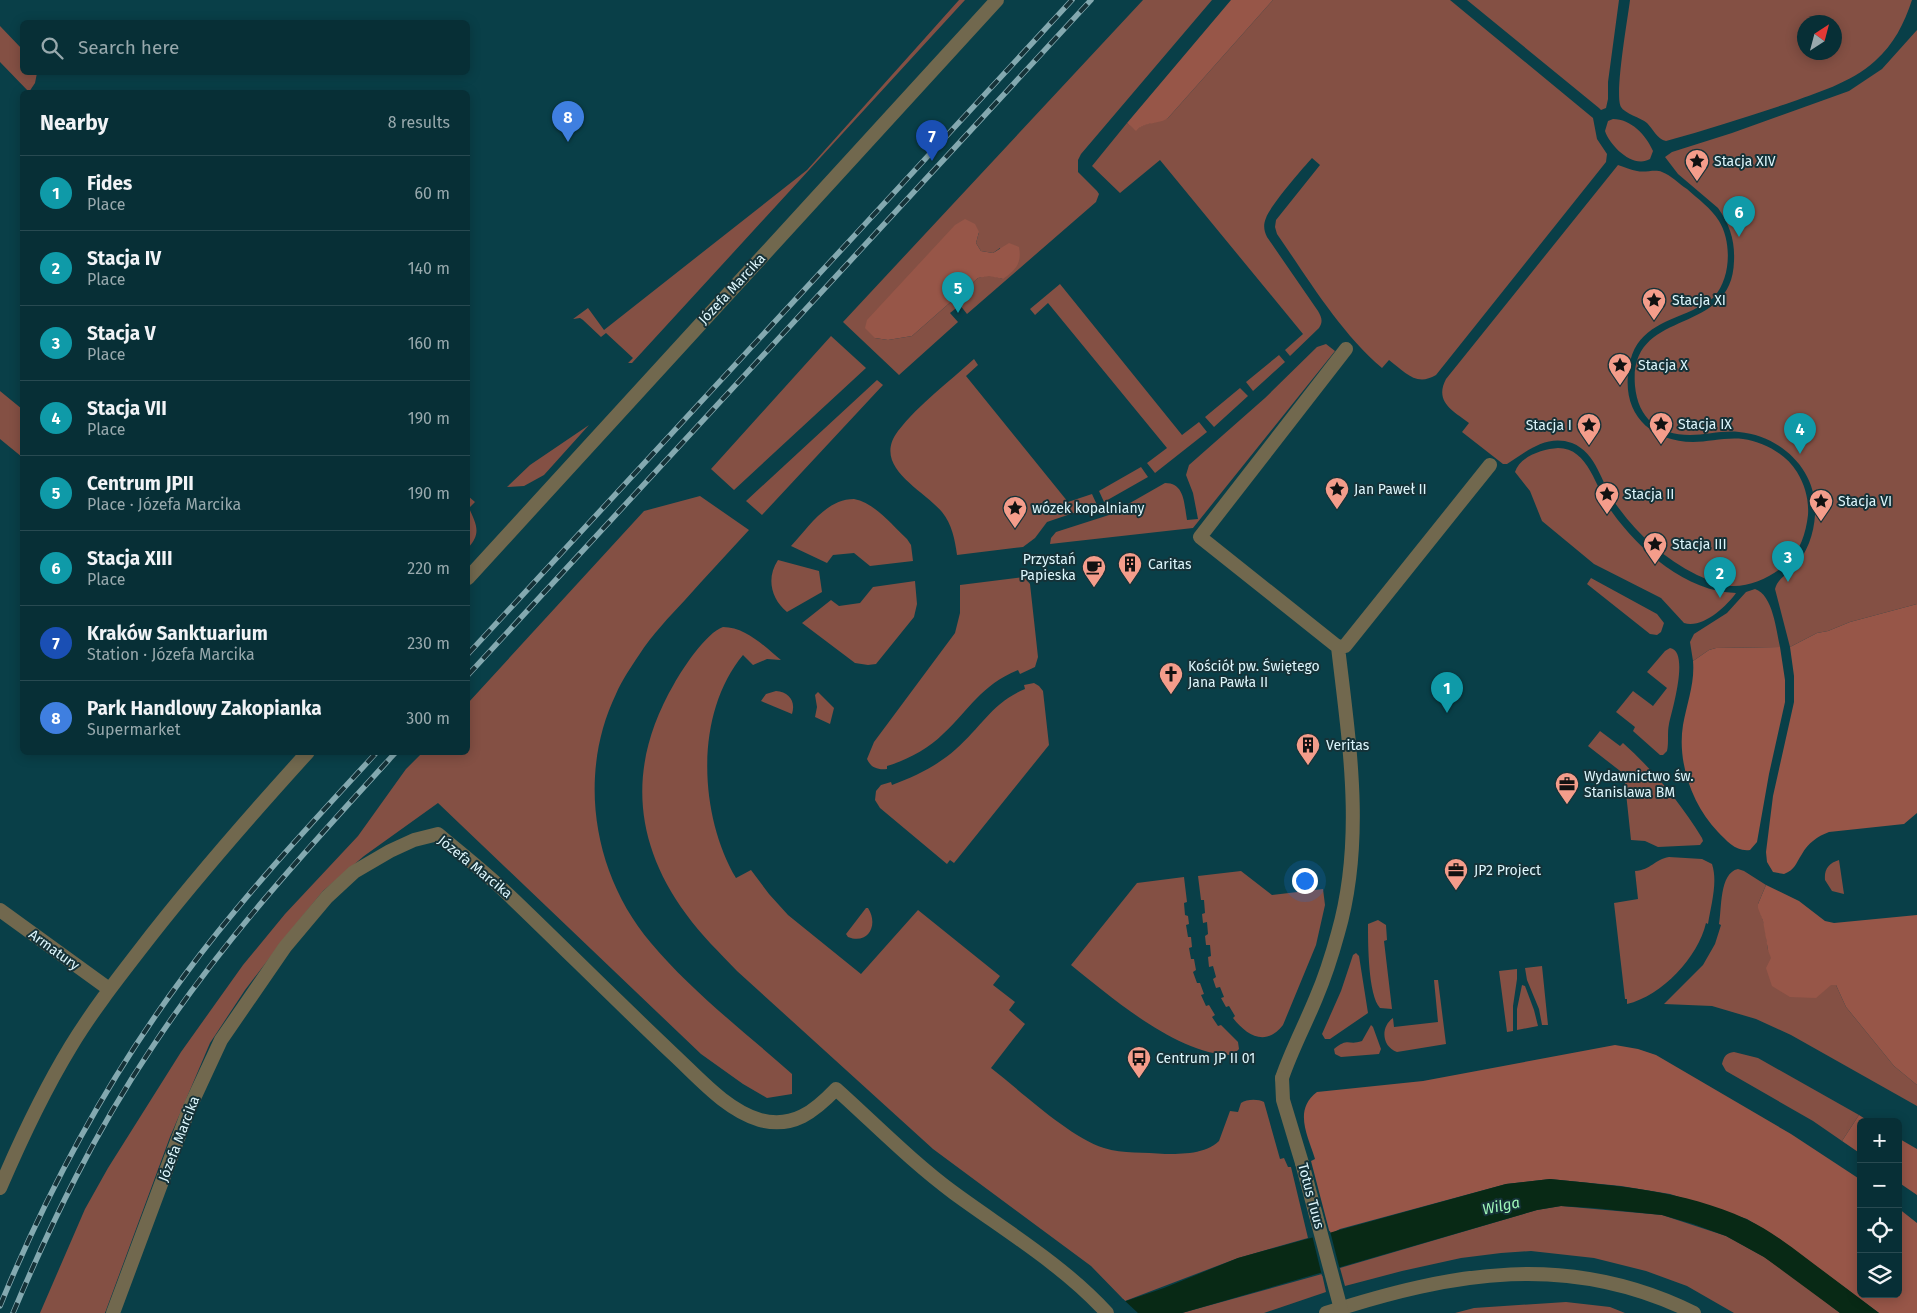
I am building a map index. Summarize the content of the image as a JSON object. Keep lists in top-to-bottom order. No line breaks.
{"streets":{"street":["Józefa Marcika","Armatury","Totus Tuus"]},"water":["Wilga"],"places":{"place":["Stacja XIV","Stacja XI","Stacja X","Stacja IX","Stacja I","Jan Paweł II","Stacja II","Stacja VI","wózek kopalniany","Stacja III"],"building":["Caritas","Veritas"],"cafe":["Przystań Papieska"],"church":["Kościół pw. Świętego Jana Pawła II"],"office":["Wydawnictwo św. Stanislawa BM","JP2 Project"],"bus stop":["Centrum JP II 01"]},"north":"top right","page":{"search":"Search here","heading":["Nearby","8 results"],"pins":["8","7","6","5","4","3","2","1"],"list":[{"mark":"1","name":"Fides","note":"Place","value":"60 m"},{"mark":"2","name":"Stacja IV","note":"Place","value":"140 m"},{"mark":"3","name":"Stacja V","note":"Place","value":"160 m"},{"mark":"4","name":"Stacja VII","note":"Place","value":"190 m"},{"mark":"5","name":"Centrum JPII","note":"Place · Józefa Marcika","value":"190 m"},{"mark":"6","name":"Stacja XIII","note":"Place","value":"220 m"},{"mark":"7","name":"Kraków Sanktuarium","note":"Station · Józefa Marcika","value":"230 m"},{"mark":"8","name":"Park Handlowy Zakopianka","note":"Supermarket","value":"300 m"}],"map_buttons":["+","−"]}}
